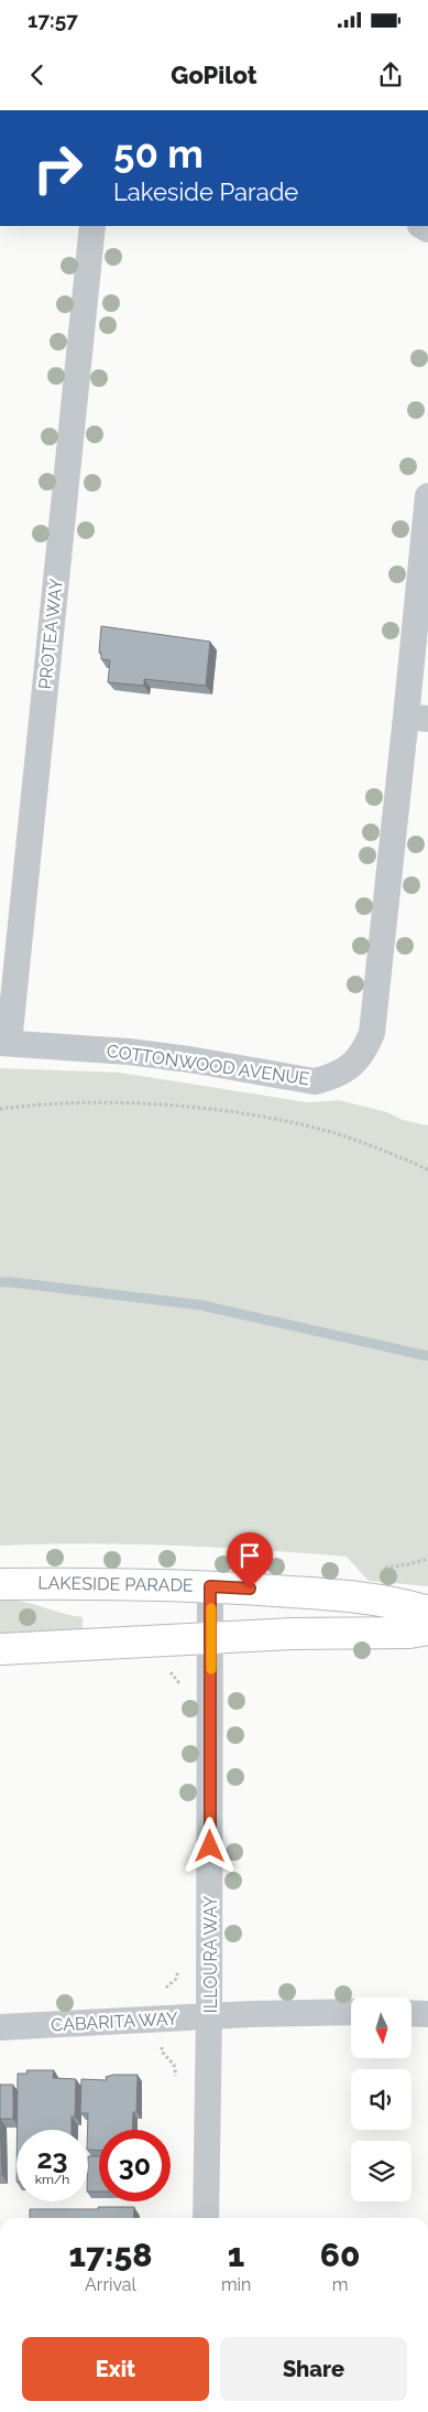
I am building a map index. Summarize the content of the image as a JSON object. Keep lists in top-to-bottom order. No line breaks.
{"streets":{"street":["PROTEA WAY","COTTONWOOD AVENUE","LAKESIDE PARADE","ILLOURA WAY","CABARITA WAY"]},"crossings":[["PROTEA WAY","COTTONWOOD AVENUE"],["LAKESIDE PARADE","ILLOURA WAY"],["ILLOURA WAY","CABARITA WAY"]],"north":"bottom","page":{"status":"17:57","header":"GoPilot","turn":["50 m","Lakeside Parade"],"speed":"23 km/h","limit":"30","eta":["17:58","Arrival","1","min","60","m"],"buttons":["Exit","Share"]}}
